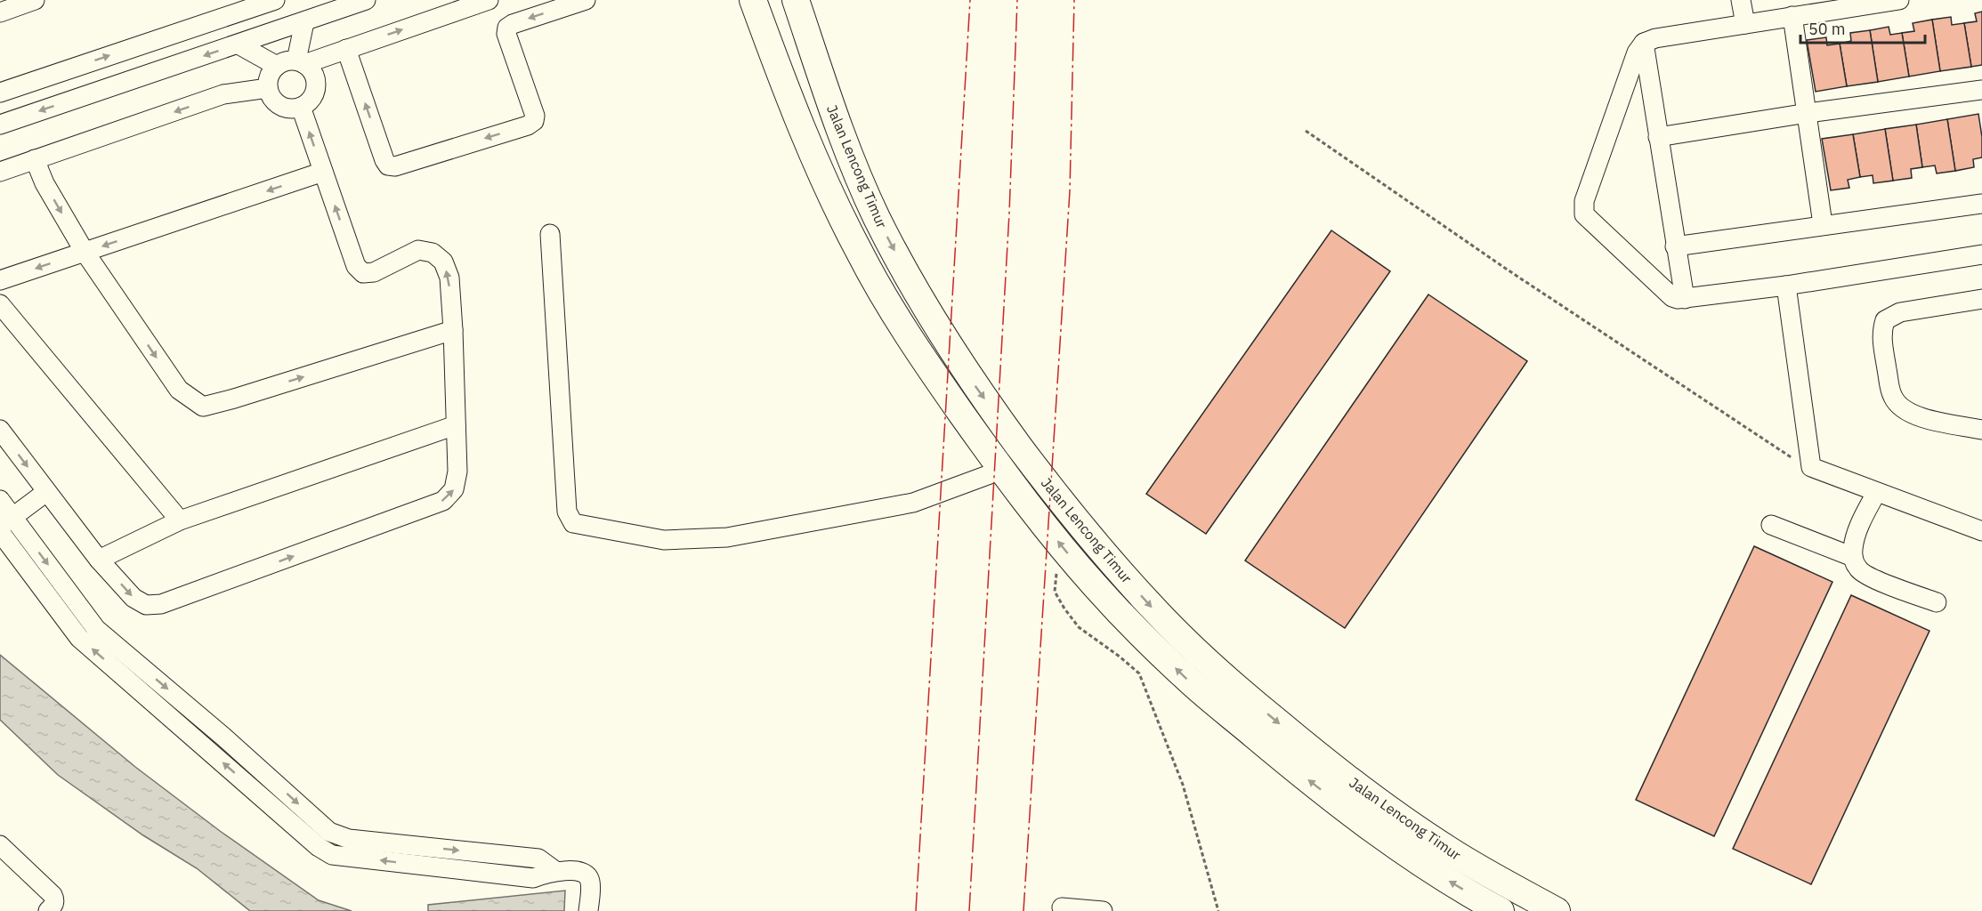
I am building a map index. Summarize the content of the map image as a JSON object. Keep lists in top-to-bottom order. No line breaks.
{"streets":{"highway":["Jalan Lencong Timur"]},"scale_bar":"50 m"}
